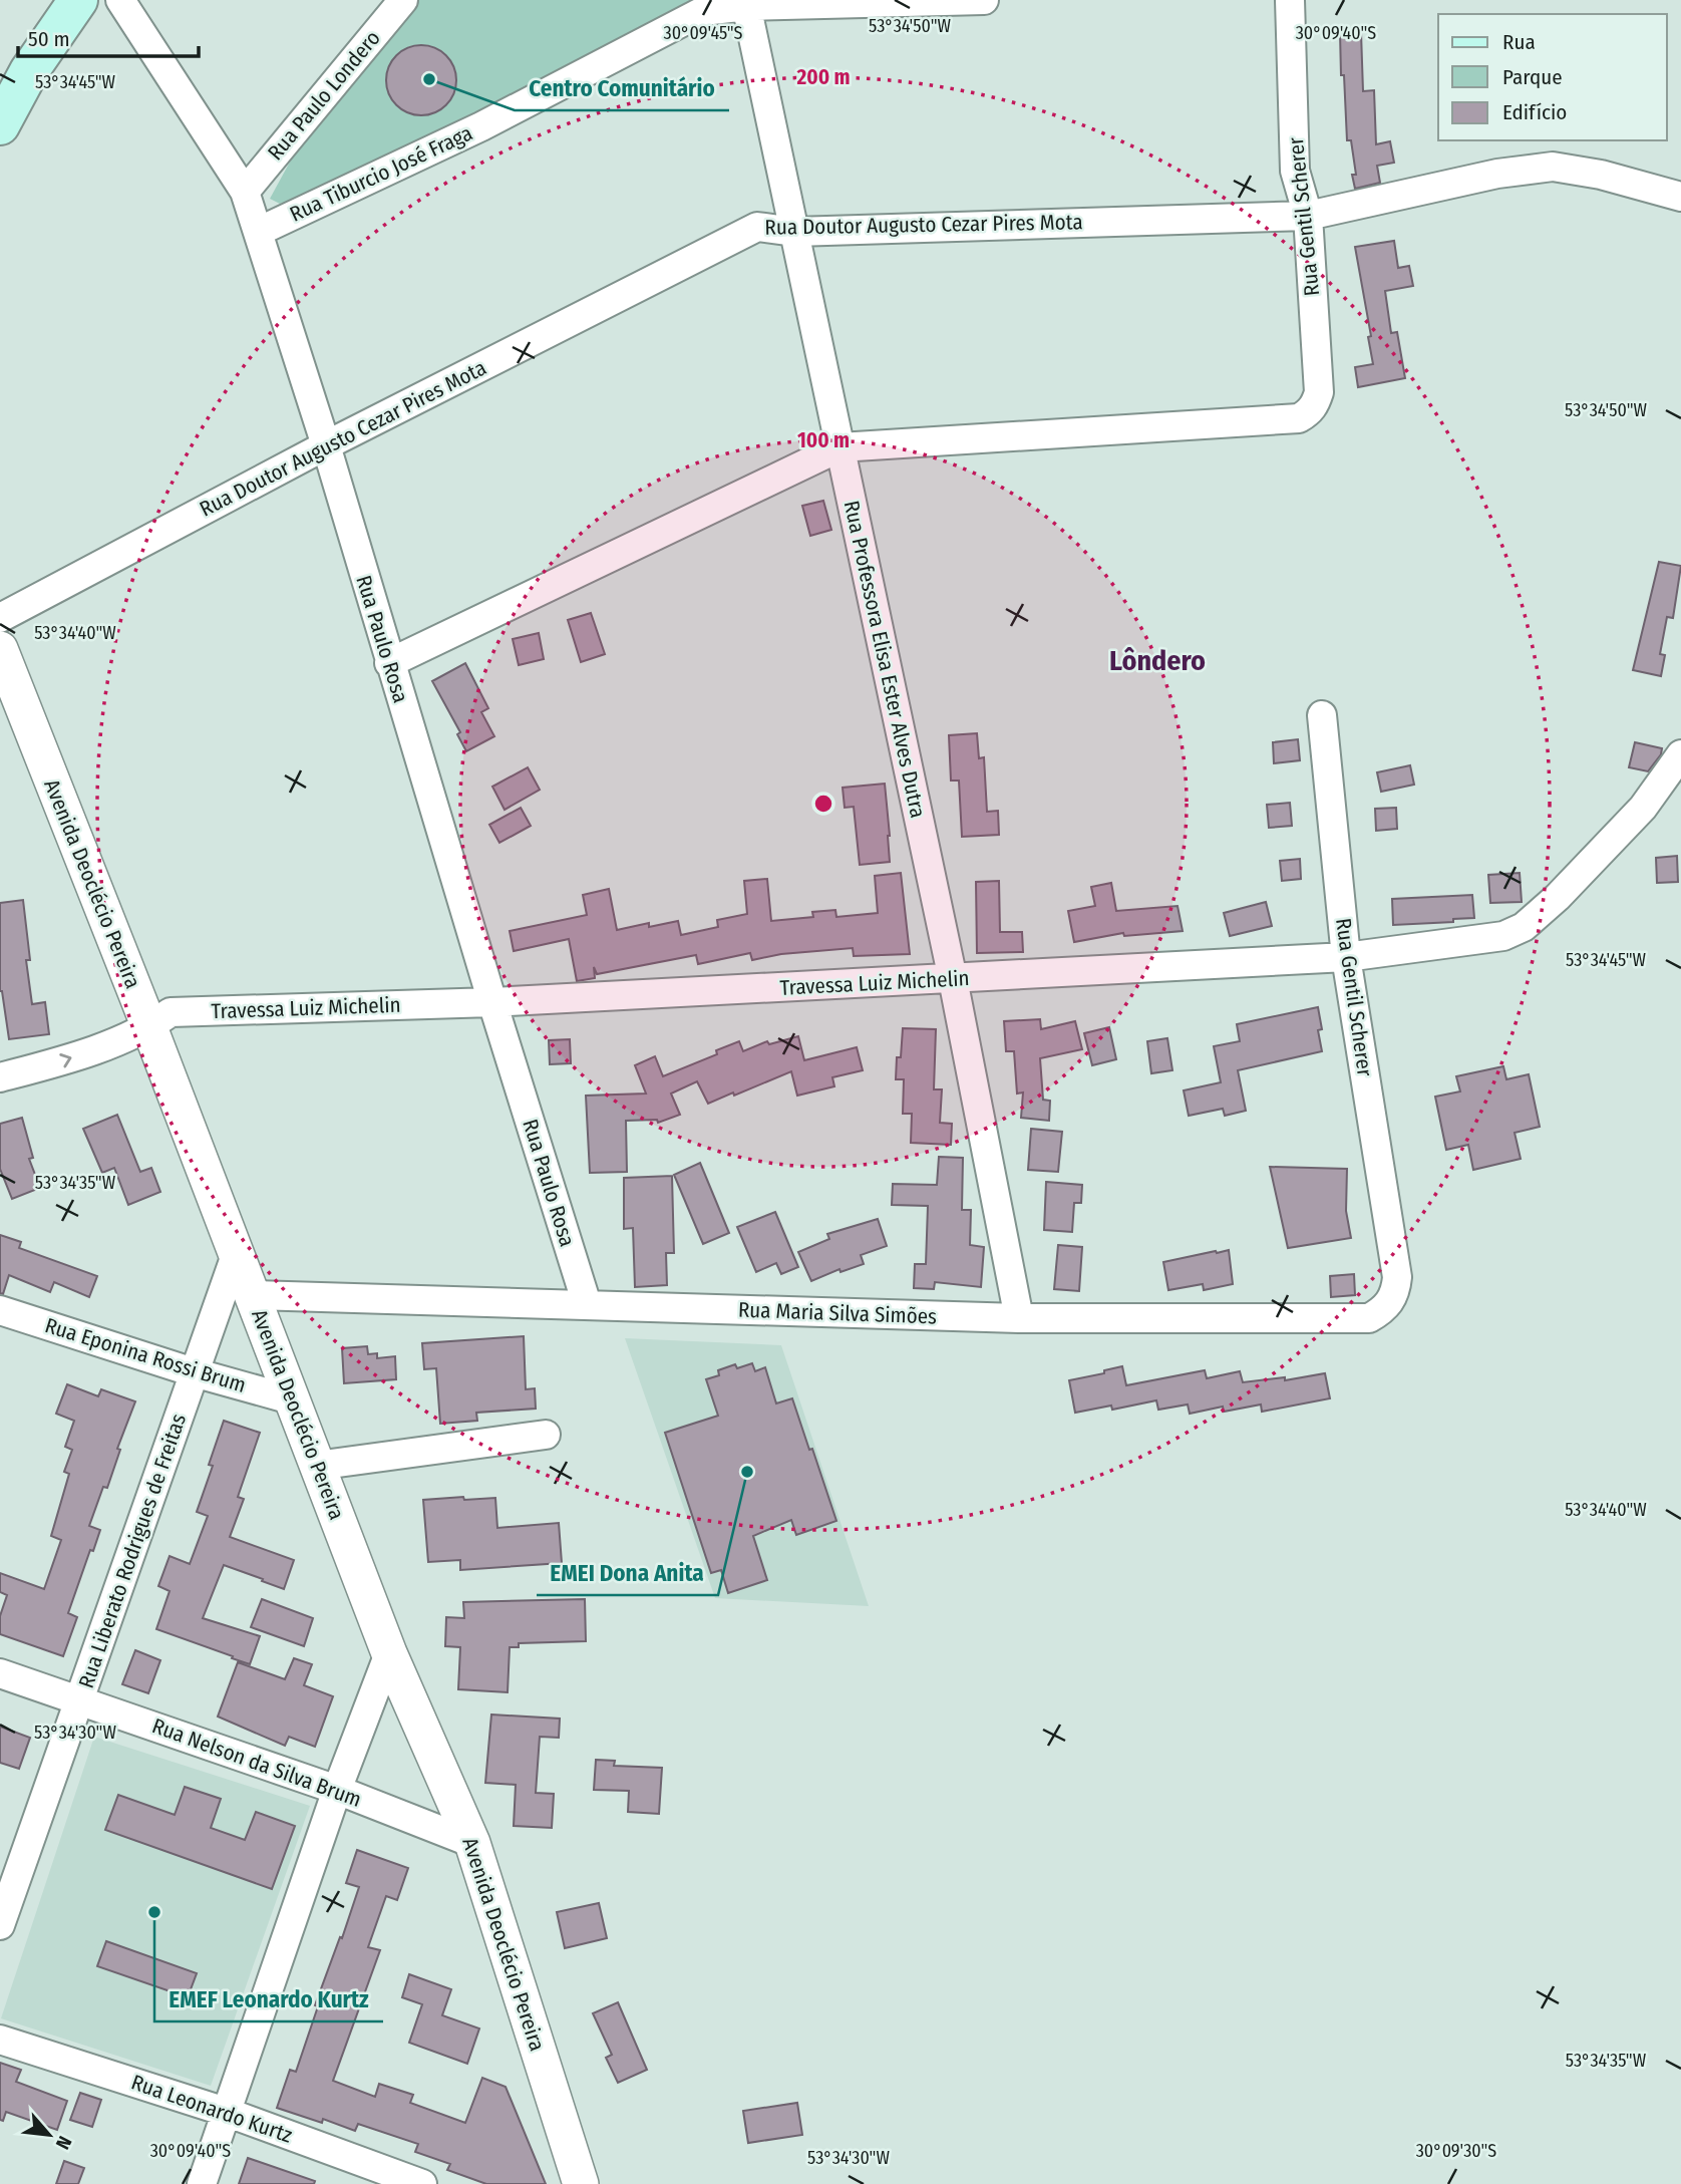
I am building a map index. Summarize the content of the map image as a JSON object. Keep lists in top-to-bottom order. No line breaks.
{"streets":{"street":["Rua Paulo Londero","Rua Tiburcio José Fraga","Rua Gentil Scherer","Rua Doutor Augusto Cezar Pires Mota","Rua Paulo Rosa","Rua Professora Elisa Ester Alves Dutra","Avenida Deoclécio Pereira","Travessa Luiz Michelin","Rua Maria Silva Simões","Rua Eponina Rossi Brum","Rua Liberato Rodrigues de Freitas","Rua Nelson da Silva Brum","Rua Leonardo Kurtz"]},"crossings":[["Rua Paulo Londero","Rua Paulo Rosa"],["Rua Tiburcio José Fraga","Rua Paulo Rosa"],["Rua Tiburcio José Fraga","Rua Professora Elisa Ester Alves Dutra"],["Rua Gentil Scherer","Rua Doutor Augusto Cezar Pires Mota"],["Rua Gentil Scherer","Rua Professora Elisa Ester Alves Dutra"],["Rua Gentil Scherer","Travessa Luiz Michelin"],["Rua Gentil Scherer","Rua Maria Silva Simões"],["Rua Doutor Augusto Cezar Pires Mota","Rua Paulo Rosa"],["Rua Doutor Augusto Cezar Pires Mota","Rua Professora Elisa Ester Alves Dutra"],["Rua Paulo Rosa","Travessa Luiz Michelin"],["Rua Paulo Rosa","Rua Maria Silva Simões"],["Rua Professora Elisa Ester Alves Dutra","Travessa Luiz Michelin"],["Rua Professora Elisa Ester Alves Dutra","Rua Maria Silva Simões"],["Avenida Deoclécio Pereira","Travessa Luiz Michelin"],["Avenida Deoclécio Pereira","Rua Maria Silva Simões"],["Avenida Deoclécio Pereira","Rua Eponina Rossi Brum"],["Avenida Deoclécio Pereira","Rua Liberato Rodrigues de Freitas"],["Avenida Deoclécio Pereira","Rua Nelson da Silva Brum"],["Rua Eponina Rossi Brum","Rua Liberato Rodrigues de Freitas"],["Rua Liberato Rodrigues de Freitas","Rua Nelson da Silva Brum"]],"districts":["Lôndero"],"places":["Centro Comunitário","EMEI Dona Anita","EMEF Leonardo Kurtz"],"legend":["Rua","Parque","Edifício"],"scale_bar":"50 m","north":"bottom right","coordinates":["53°34'50\"W","30°09'45\"S","30°09'40\"S","53°34'45\"W","53°34'40\"W","53°34'35\"W","53°34'30\"W","30°09'30\"S"],"rings":["200 m","100 m"]}
